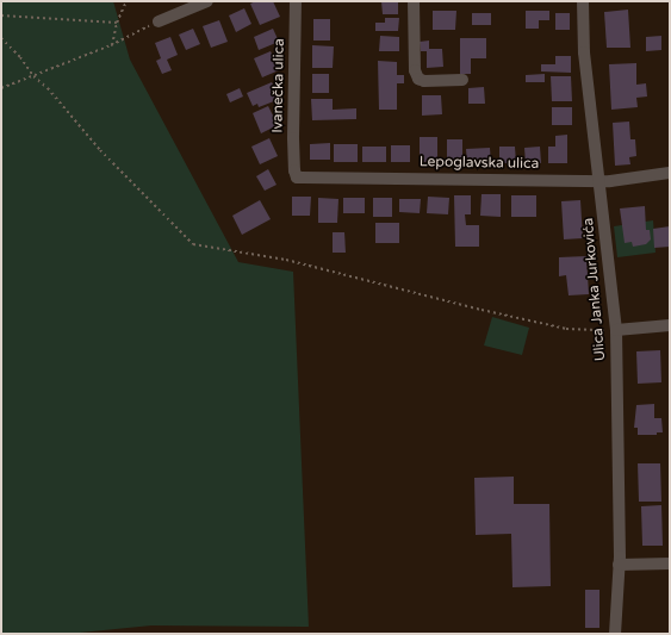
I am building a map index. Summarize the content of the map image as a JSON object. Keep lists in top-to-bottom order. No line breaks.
{"streets":{"street":["Ivanečka ulica","Lepoglavska ulica","Ulica Janka Jurkovića"]},"crossings":[["Ivanečka ulica","Lepoglavska ulica"],["Lepoglavska ulica","Ulica Janka Jurkovića"]]}
